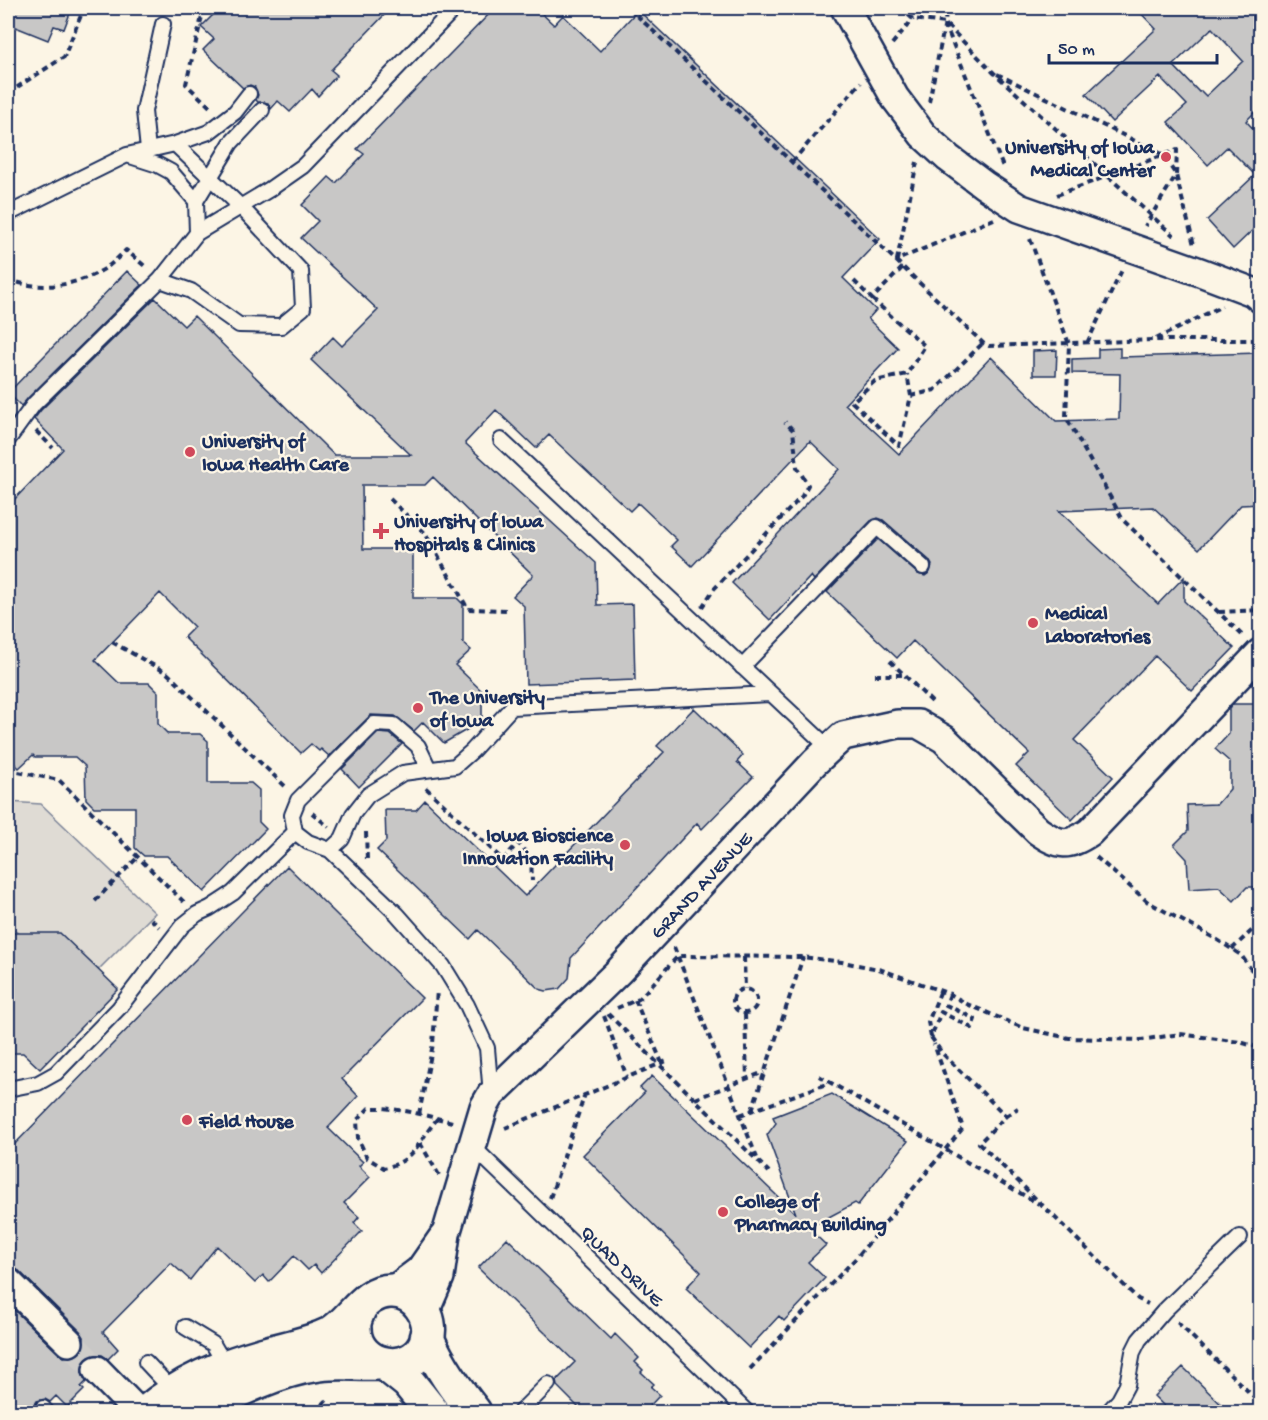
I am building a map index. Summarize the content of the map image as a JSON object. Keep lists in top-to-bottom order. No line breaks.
{"streets":{"street":["GRAND AVENUE"],"lane":["QUAD DRIVE"]},"crossings":[["GRAND AVENUE","QUAD DRIVE"]],"places":{"other":["University of Iowa Medical Center","University of Iowa Health Care","Medical Laboratories","The University of Iowa","Iowa Bioscience Innovation Facility","Field House","College of Pharmacy Building"],"health":["University of Iowa Hospitals & Clinics"]},"scale_bar":"50 m"}
